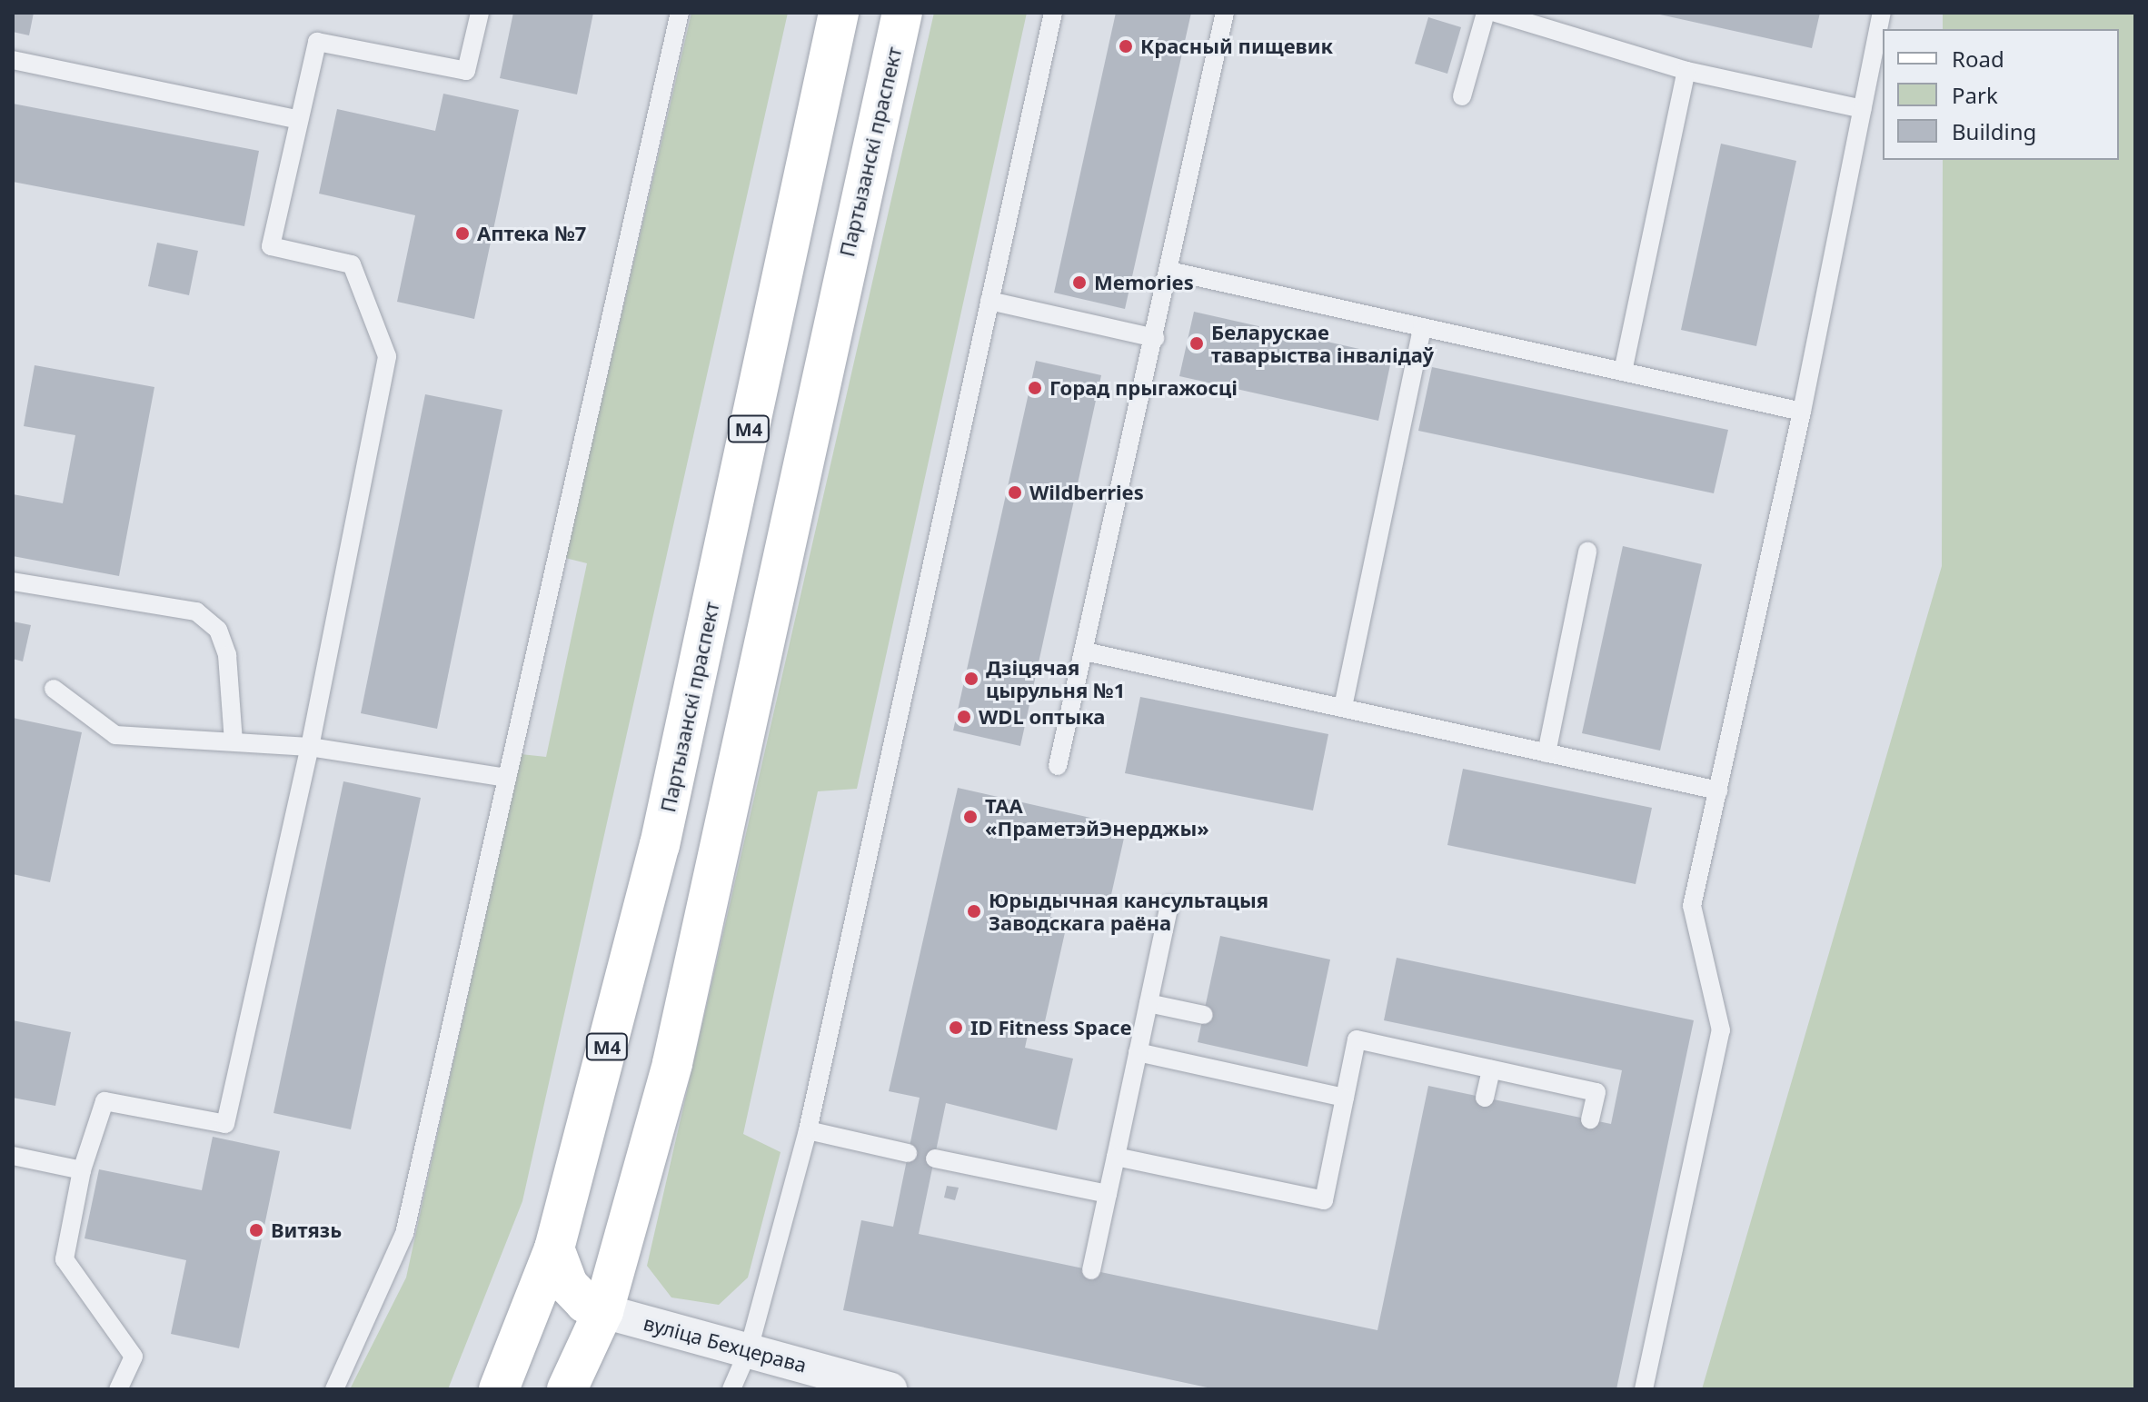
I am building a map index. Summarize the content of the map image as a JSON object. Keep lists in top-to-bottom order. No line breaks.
{"streets":{"main road":["Партызанскі праспект","М4"],"street":["вуліца Бехцерава"]},"crossings":[["Партызанскі праспект","вуліца Бехцерава"]],"places":["Красный пищевик","Аптека №7","Memories","Беларускае таварыства інвалідаў","Горад прыгажосці","Wildberries","Дзіцячая цырульня №1","WDL оптыка","ТАА «ПраметэйЭнерджы»","Юрыдычная кансультацыя Заводскага раёна","ID Fitness Space","Витязь"],"legend":["Road","Park","Building"]}
